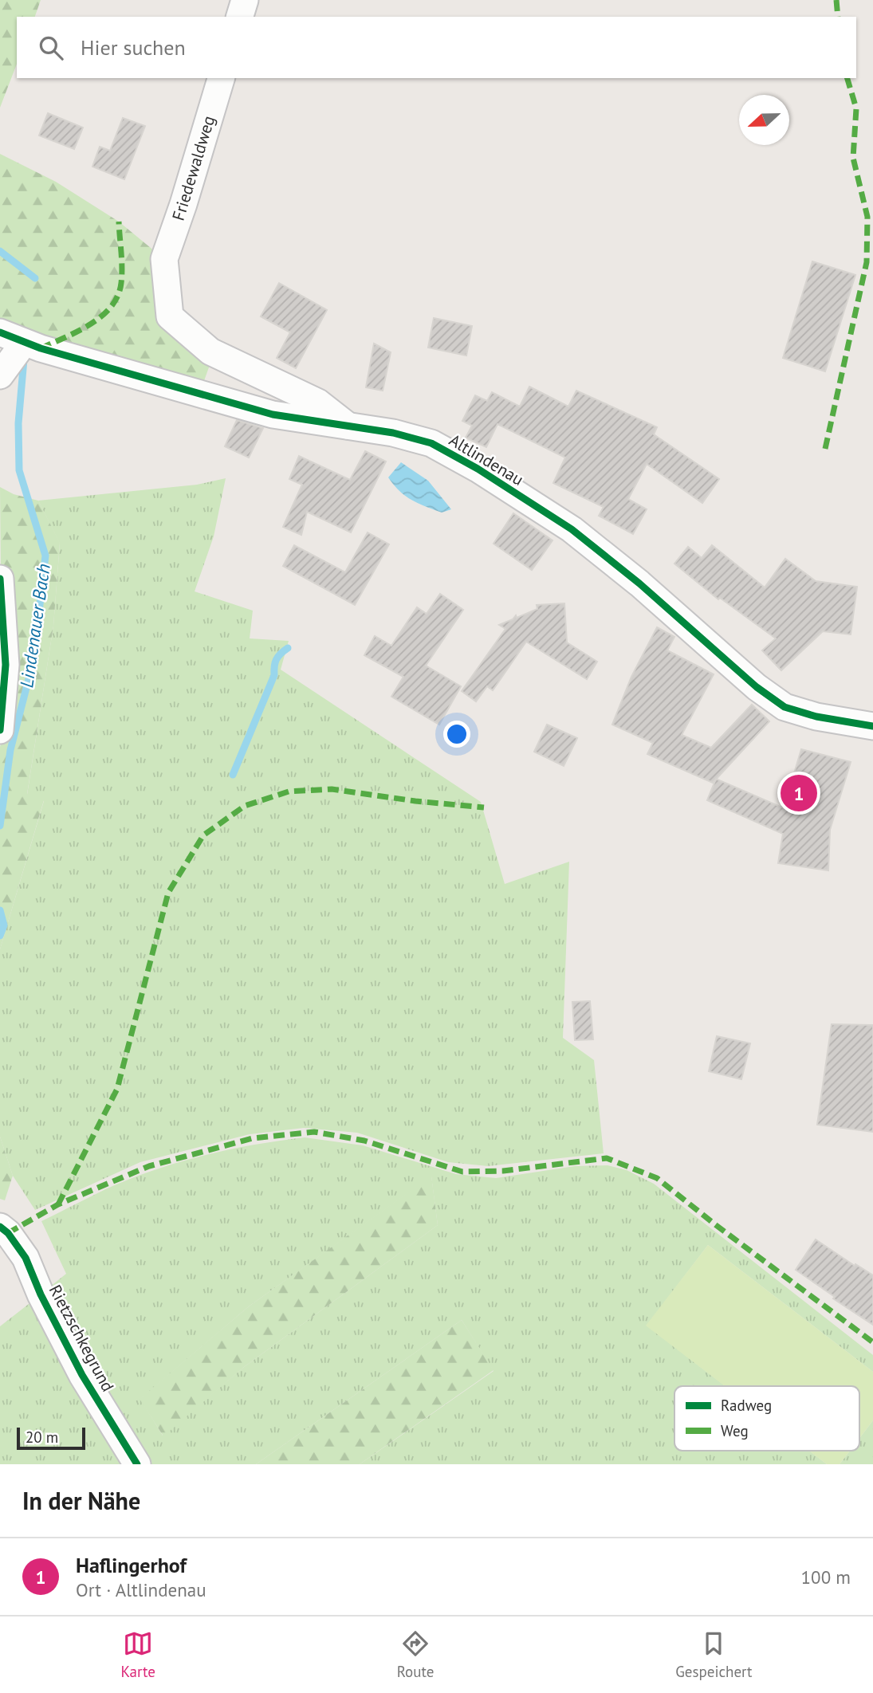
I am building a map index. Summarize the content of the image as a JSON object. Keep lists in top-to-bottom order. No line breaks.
{"streets":{"street":["Friedewaldweg","Altlindenau","Rietzschkegrund"]},"crossings":[["Friedewaldweg","Altlindenau"]],"water":["Lindenauer Bach"],"legend":["Radweg","Weg"],"scale_bar":"20 m","north":"left","page":{"search":"Hier suchen","pins":"1","scale":"20 m","heading":"In der Nähe","list":[{"mark":"1","name":"Haflingerhof","note":"Ort · Altlindenau","value":"100 m"}],"nav":["Karte","Route","Gespeichert"]}}
